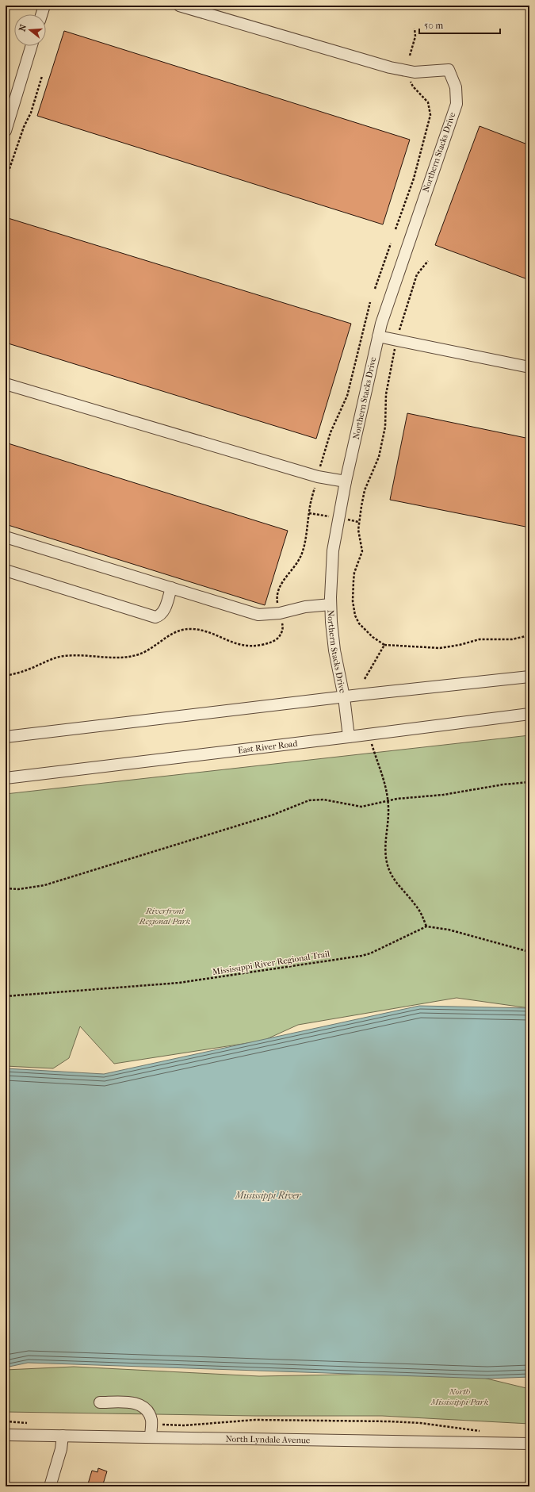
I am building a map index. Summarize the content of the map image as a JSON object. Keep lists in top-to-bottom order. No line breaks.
{"streets":{"street":["Northern Stacks Drive","East River Road","North Lyndale Avenue"],"path":["Mississippi River Regional Trail"]},"crossings":[["Northern Stacks Drive","East River Road"]],"water":["Mississippi River"],"parks":["Riverfront Regional Park","North Mississippi Park"],"scale_bar":"50 m","north":"left"}
